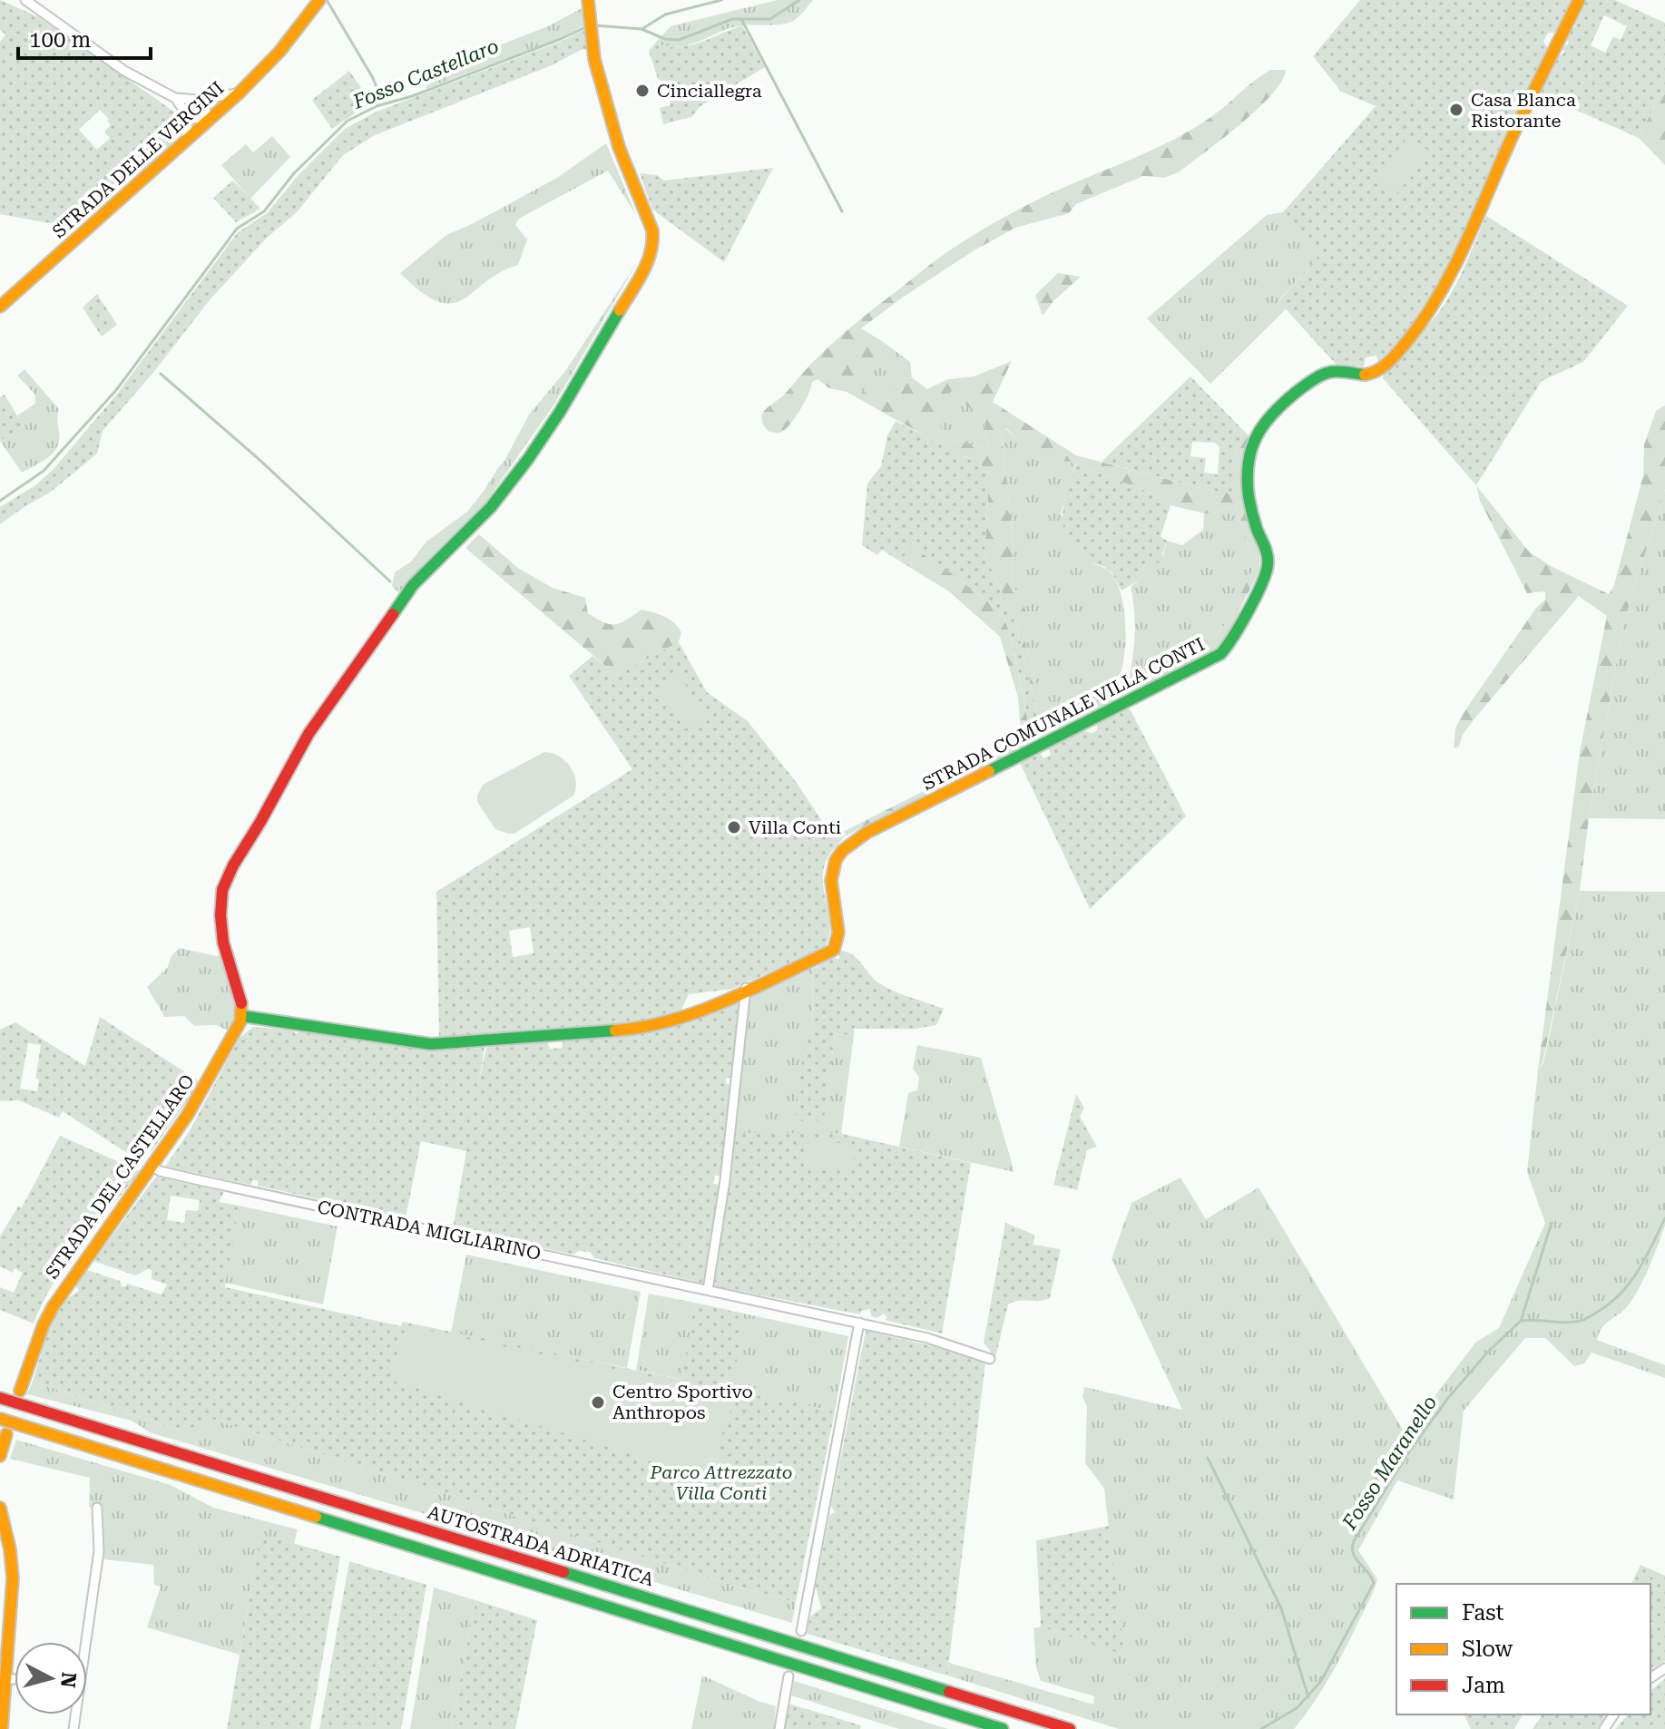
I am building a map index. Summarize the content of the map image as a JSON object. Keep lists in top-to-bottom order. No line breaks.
{"streets":{"main road":["STRADA DELLE VERGINI","STRADA COMUNALE VILLA CONTI","STRADA DEL CASTELLARO","AUTOSTRADA ADRIATICA"],"street":["CONTRADA MIGLIARINO"]},"crossings":[["STRADA COMUNALE VILLA CONTI","STRADA DEL CASTELLARO"],["STRADA DEL CASTELLARO","CONTRADA MIGLIARINO"]],"water":["Fosso Castellaro","Fosso Maranello"],"parks":["Parco Attrezzato Villa Conti"],"places":["Cinciallegra","Casa Blanca Ristorante","Villa Conti","Centro Sportivo Anthropos"],"legend":["Fast","Slow","Jam"],"scale_bar":"100 m","north":"right"}
